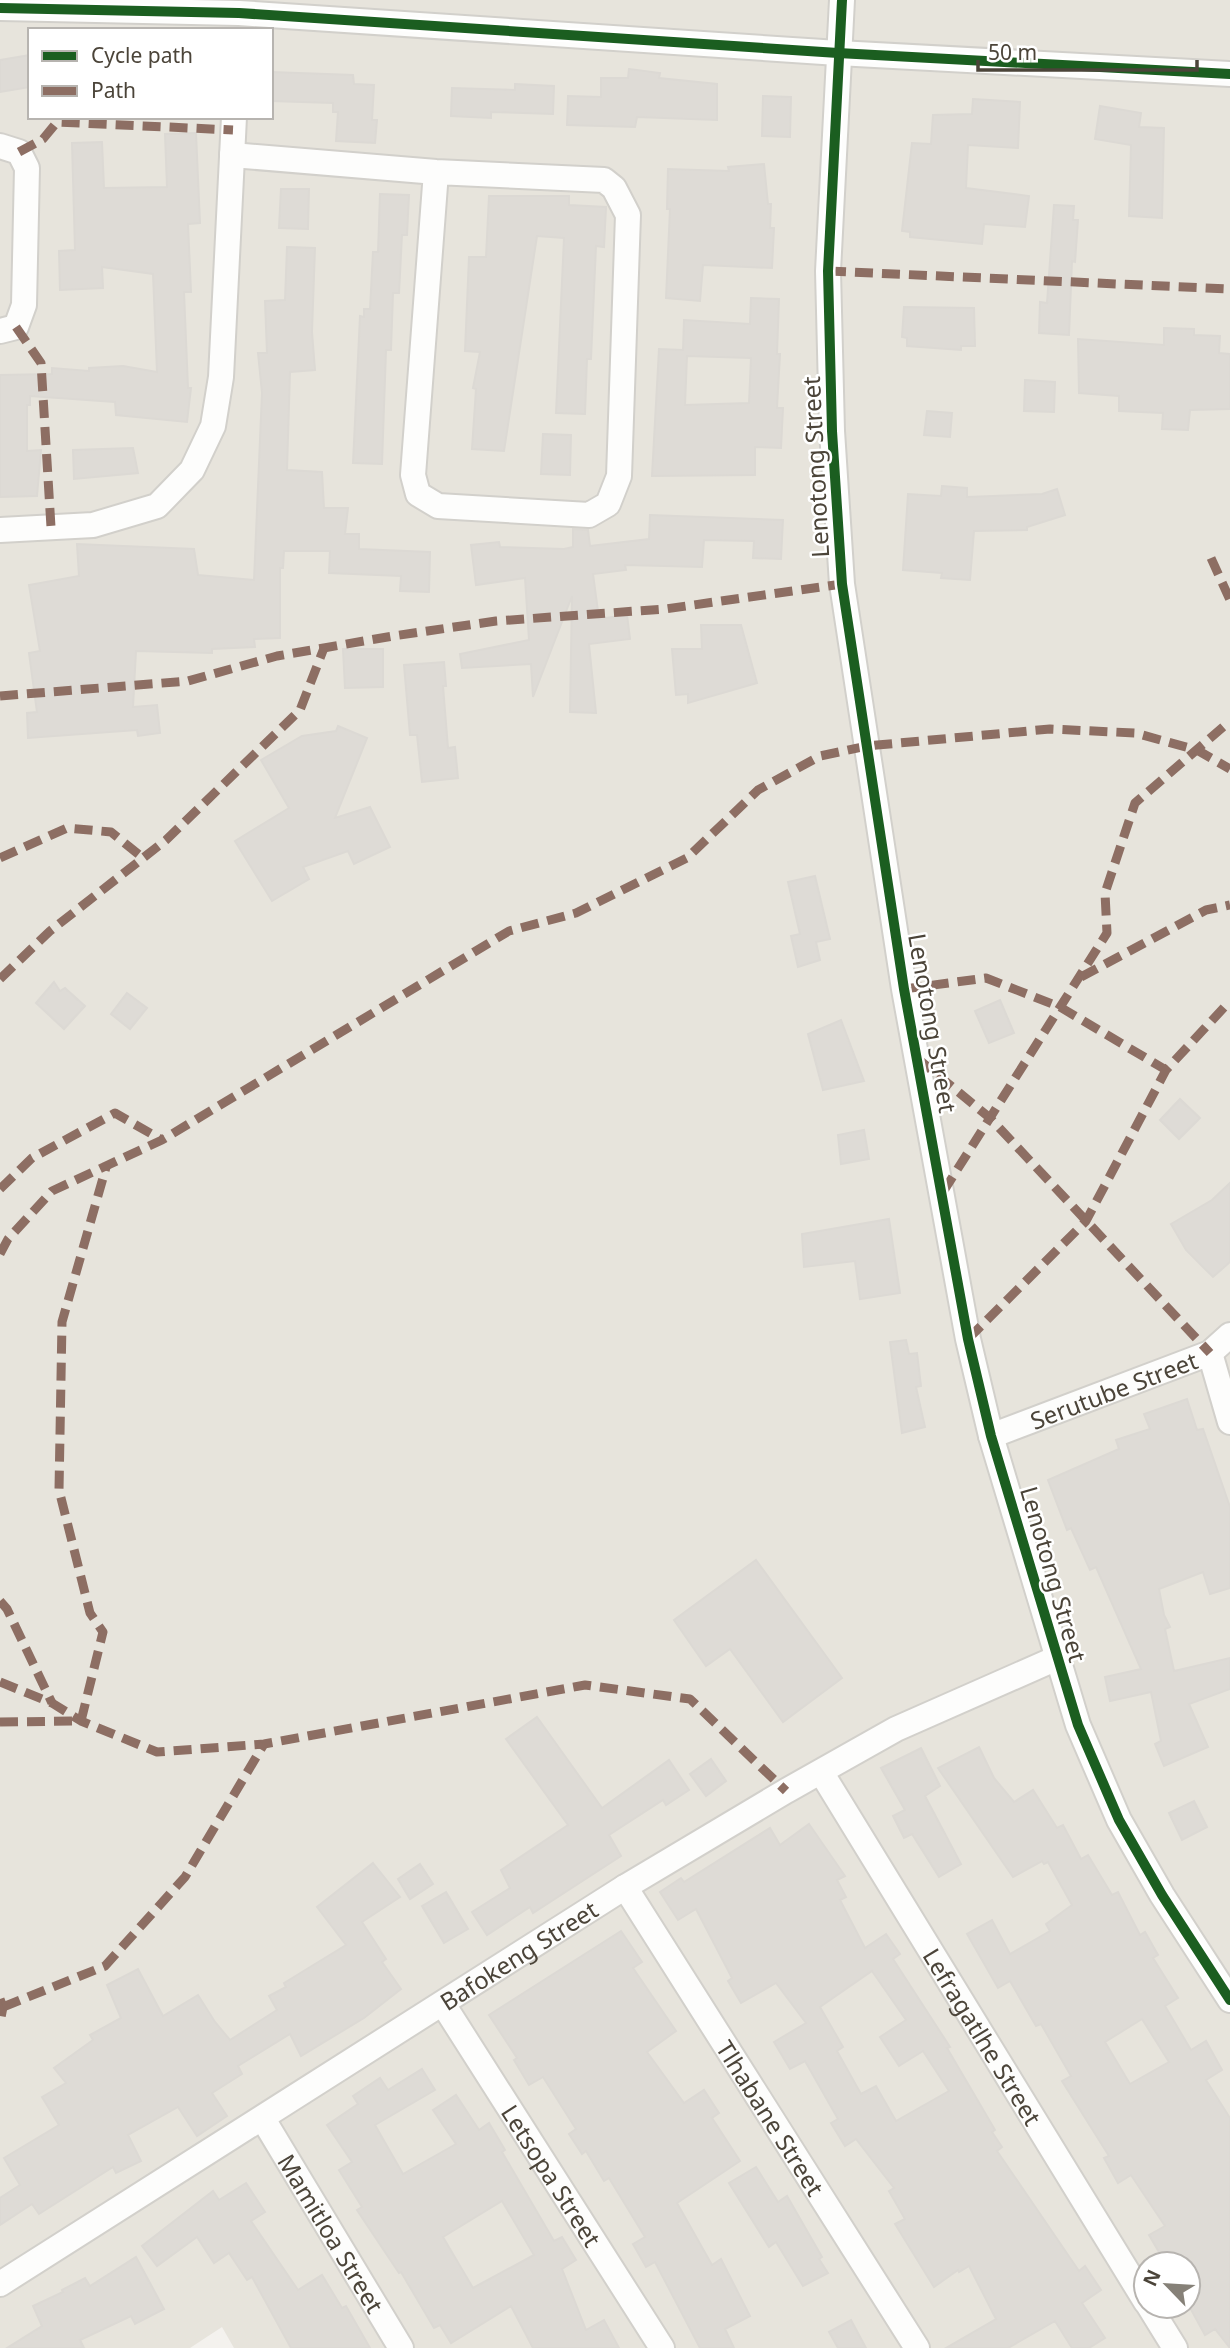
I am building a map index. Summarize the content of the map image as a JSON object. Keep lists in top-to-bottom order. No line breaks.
{"streets":{"street":["Lenotong Street","Serutube Street","Bafokeng Street","Lefragatlhe Street","Tlhabane Street","Letsopa Street","Mamitloa Street"]},"crossings":[["Lenotong Street","Serutube Street"],["Lenotong Street","Bafokeng Street"],["Bafokeng Street","Lefragatlhe Street"],["Bafokeng Street","Tlhabane Street"],["Bafokeng Street","Letsopa Street"],["Bafokeng Street","Mamitloa Street"]],"legend":["Cycle path","Path"],"scale_bar":"50 m","north":"top left"}
